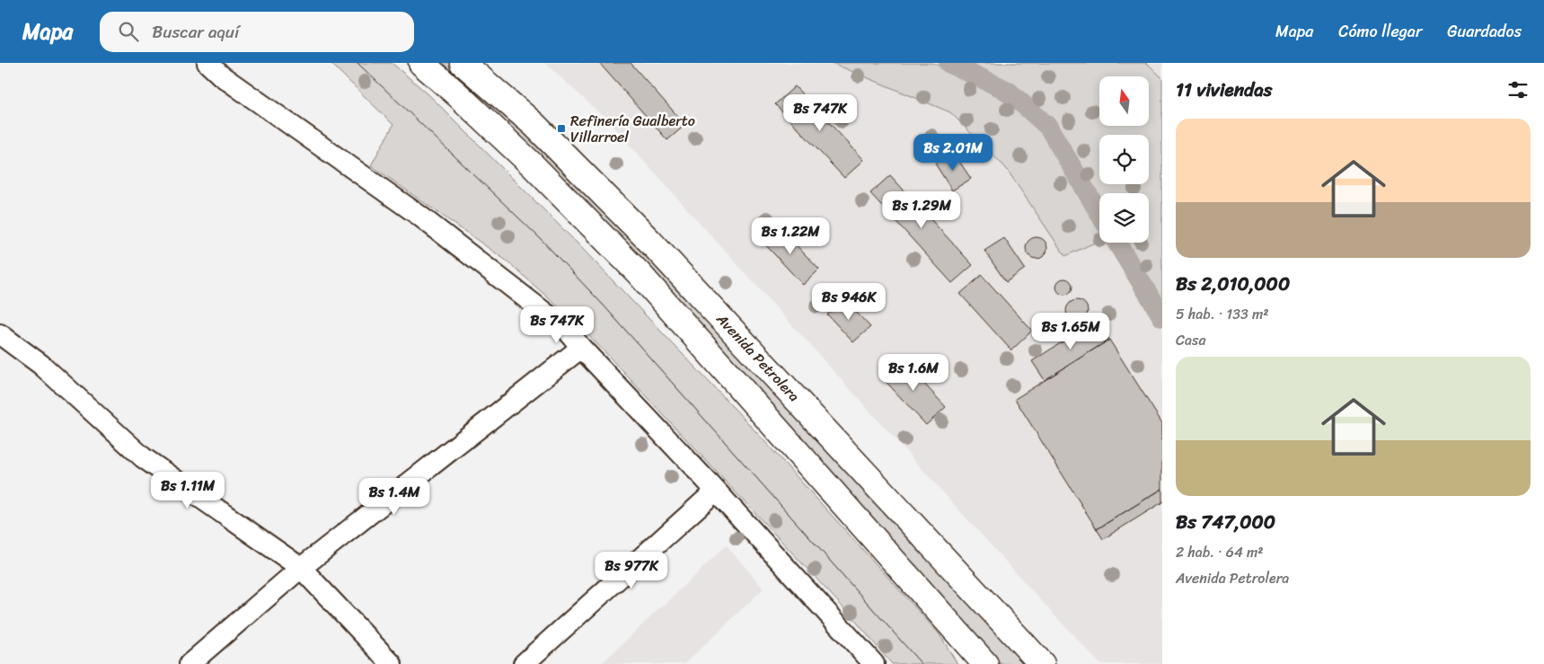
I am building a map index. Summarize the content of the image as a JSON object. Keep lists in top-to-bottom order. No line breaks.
{"streets":{"highway":["Avenida Petrolera"]},"places":{"transit":["Refinería Gualberto Villarroel"]},"north":"top","page":{"header":"Mapa","search":"Buscar aquí","nav":["Mapa","Cómo llegar","Guardados"],"heading":"11 viviendas","price":["Bs 747K","Bs 2.01M","Bs 1.29M","Bs 1.22M","Bs 946K","Bs 747K","Bs 1.65M","Bs 1.6M","Bs 1.11M","Bs 1.4M","Bs 977K"],"list":[{"name":"Bs 2,010,000","note":"5 hab. · 133 m² · Casa"},{"name":"Bs 747,000","note":"2 hab. · 64 m² · Avenida Petrolera"}]}}
